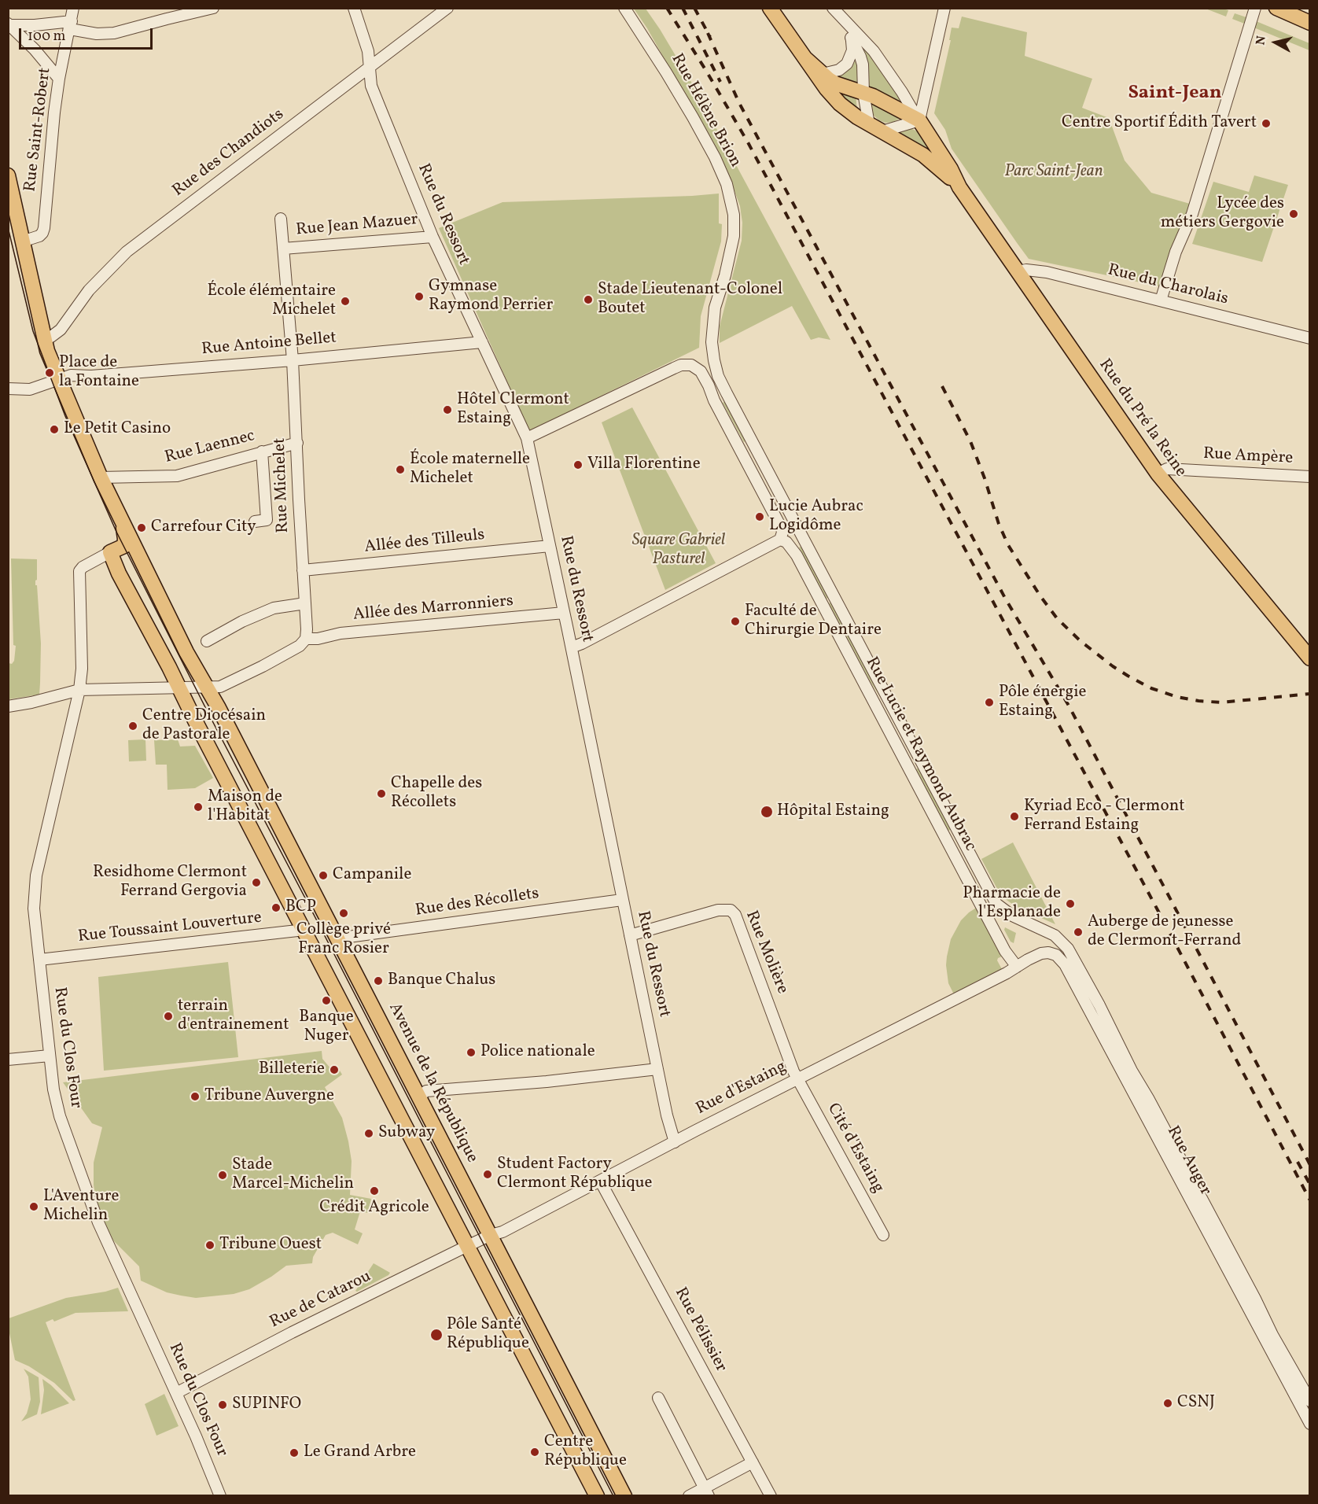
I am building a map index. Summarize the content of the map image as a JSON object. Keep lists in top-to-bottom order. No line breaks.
{"streets":{"main road":["Rue du Pré la Reine","Avenue de la République"],"street":["Rue Hélène Brion","Rue Saint-Robert","Rue des Chandiots","Rue du Ressort","Rue Jean Mazuer","Rue du Charolais","Rue Antoine Bellet","Rue Laennec","Rue Ampère","Rue Michelet","Allée des Tilleuls","Allée des Marronniers","Rue Lucie et Raymond Aubrac","Rue des Récollets","Rue Toussaint Louverture","Rue Molière","Rue du Clos Four","Rue d'Estaing","Cité d'Estaing","Rue Auger","Rue de Catarou","Rue Pélissier"]},"crossings":[["Rue des Chandiots","Rue du Ressort"],["Rue du Ressort","Rue Jean Mazuer"],["Rue du Ressort","Rue Antoine Bellet"],["Rue du Ressort","Allée des Tilleuls"],["Rue du Ressort","Allée des Marronniers"],["Rue du Ressort","Rue des Récollets"],["Rue du Ressort","Rue Molière"],["Rue du Ressort","Rue d'Estaing"],["Rue Jean Mazuer","Rue Michelet"],["Rue du Charolais","Rue du Pré la Reine"],["Rue Antoine Bellet","Rue Michelet"],["Rue Antoine Bellet","Avenue de la République"],["Rue du Pré la Reine","Rue Ampère"],["Rue Laennec","Rue Michelet"],["Rue Laennec","Avenue de la République"],["Rue Michelet","Allée des Tilleuls"],["Rue Michelet","Allée des Marronniers"],["Rue Lucie et Raymond Aubrac","Rue d'Estaing"],["Rue Lucie et Raymond Aubrac","Rue Auger"],["Rue des Récollets","Avenue de la République"],["Rue Toussaint Louverture","Rue du Clos Four"],["Rue Molière","Rue d'Estaing"],["Rue Molière","Cité d'Estaing"],["Rue du Clos Four","Avenue de la République"],["Rue du Clos Four","Rue de Catarou"],["Avenue de la République","Rue d'Estaing"],["Avenue de la République","Rue de Catarou"],["Rue d'Estaing","Cité d'Estaing"],["Rue d'Estaing","Rue Auger"],["Rue d'Estaing","Rue de Catarou"],["Rue d'Estaing","Rue Pélissier"]],"districts":["Saint-Jean"],"parks":["Parc Saint-Jean","Square Gabriel Pasturel"],"places":["Centre Sportif Édith Tavert","Lycée des métiers Gergovie","Gymnase Raymond Perrier","Stade Lieutenant-Colonel Boutet","École élémentaire Michelet","Place de la Fontaine","Hôtel Clermont Estaing","Le Petit Casino","Villa Florentine","École maternelle Michelet","Lucie Aubrac Logidôme","Carrefour City","Faculté de Chirurgie Dentaire","Pôle énergie Estaing","Centre Diocésain de Pastorale","Chapelle des Récollets","Maison de l'Habitat","Hôpital Estaing","Kyriad Eco - Clermont Ferrand Estaing","Campanile","Residhome Clermont Ferrand Gergovia","Pharmacie de l'Esplanade","BCP","Collège privé Franc Rosier","Auberge de jeunesse de Clermont-Ferrand","Banque Chalus","Banque Nuger","terrain d'entrainement","Police nationale","Billeterie","Tribune Auvergne","Subway","Student Factory Clermont République","Stade Marcel-Michelin","Crédit Agricole","L'Aventure Michelin","Tribune Ouest","Pôle Santé République","CSNJ","SUPINFO","Centre République","Le Grand Arbre"],"scale_bar":"100 m","north":"left"}
